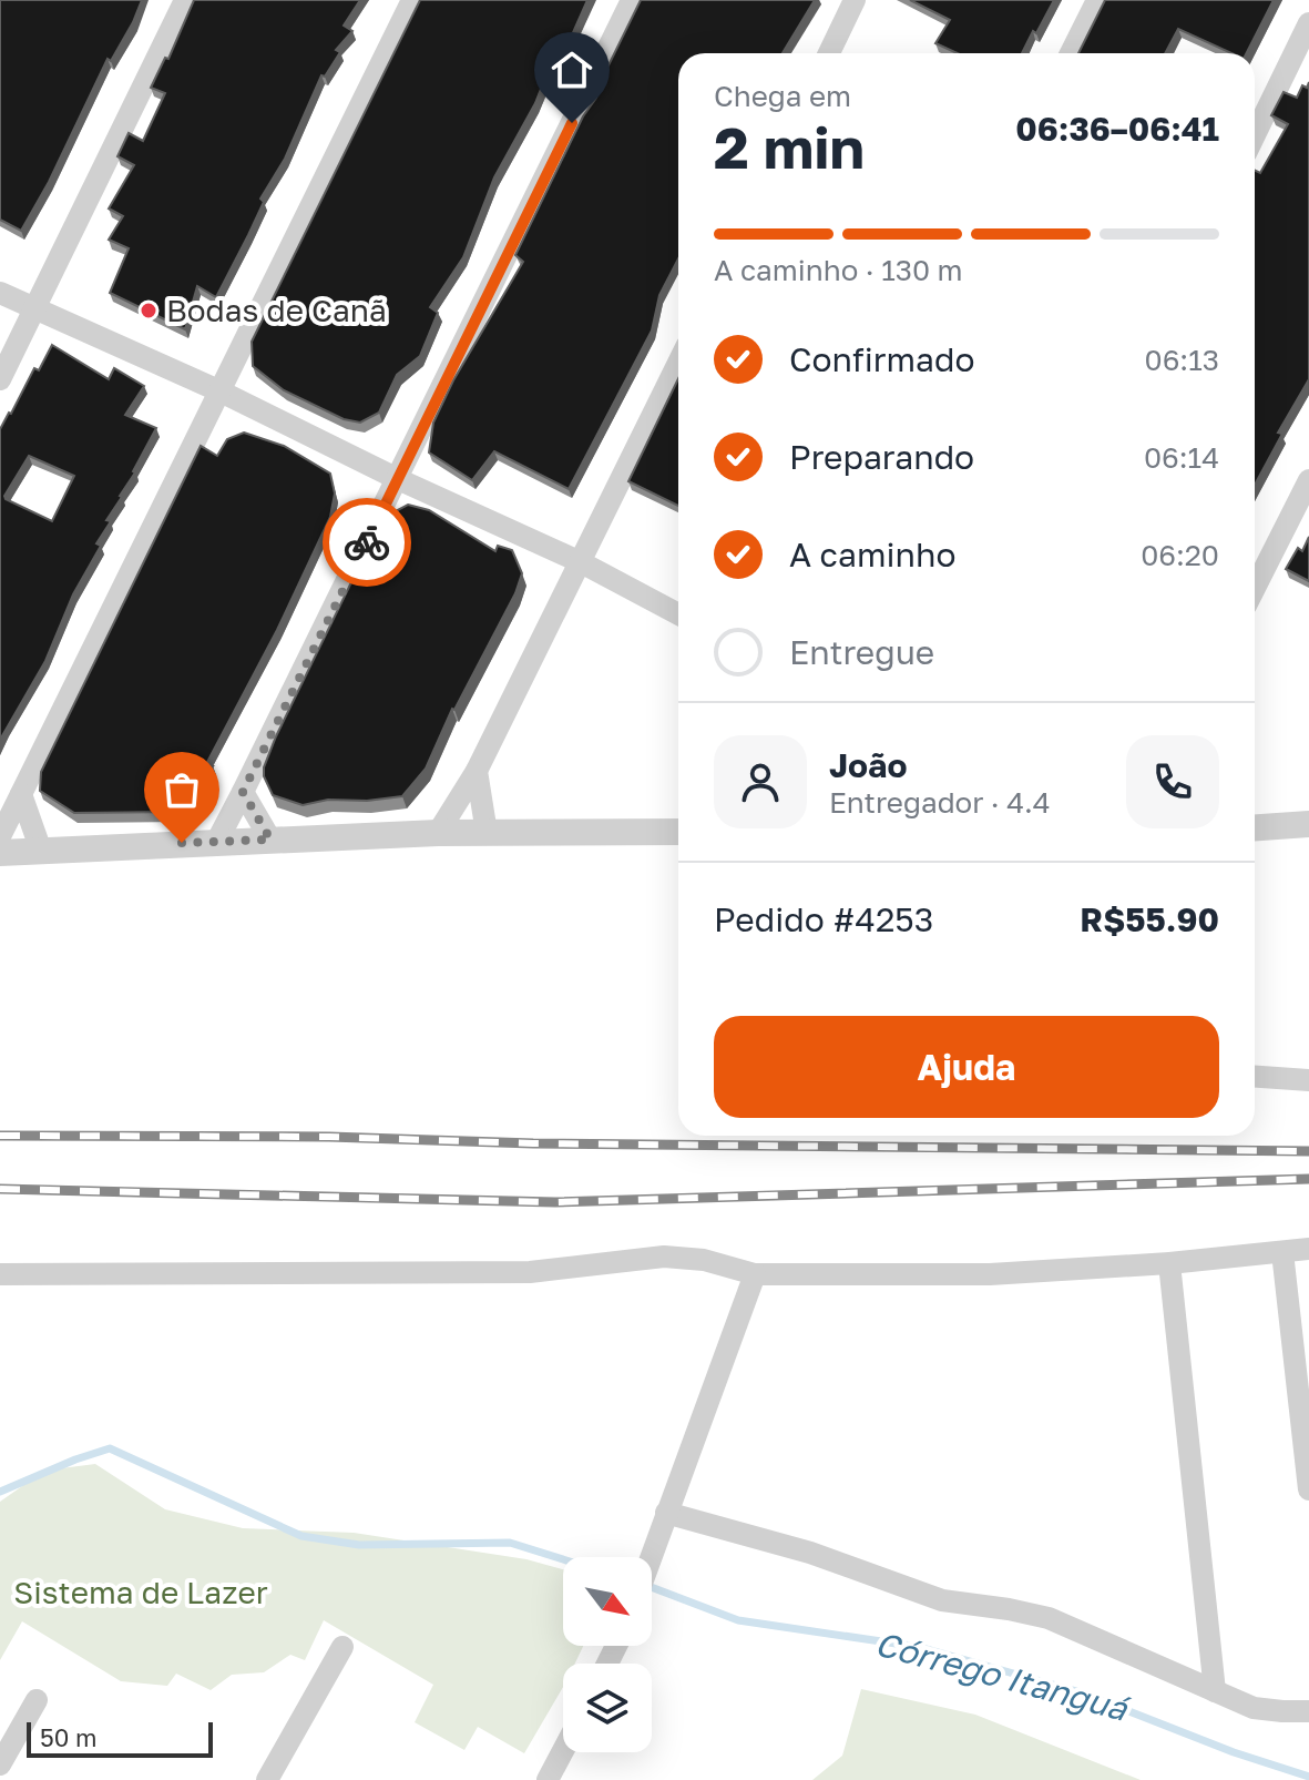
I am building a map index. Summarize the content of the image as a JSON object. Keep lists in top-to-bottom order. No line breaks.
{"water":["Córrego Itanguá"],"parks":["Sistema de Lazer"],"places":["Bodas de Canã"],"scale_bar":"50 m","north":"bottom right","page":{"heading":["2 min","Chega em","06:36–06:41"],"panel":["João","Entregador · 4.4","Pedido #4253","R$55.90"],"bar":"A caminho · 130 m","list":[["Confirmado","06:13"],["Preparando","06:14"],["A caminho","06:20"],"Entregue"],"buttons":"Ajuda","scale":"50 m"}}
